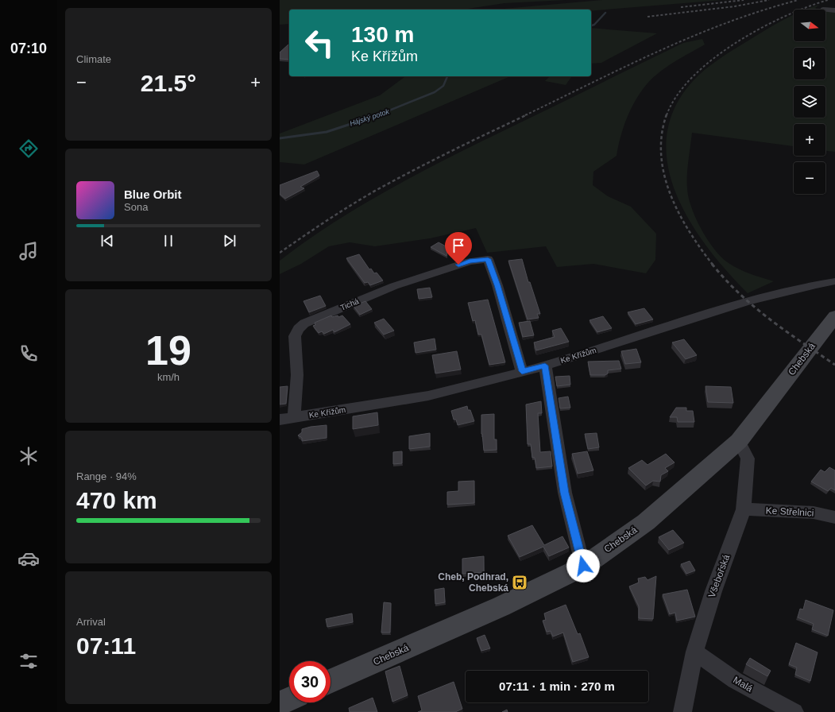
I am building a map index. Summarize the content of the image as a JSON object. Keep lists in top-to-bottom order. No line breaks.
{"streets":{"street":["Tichá","Ke Křížům","Chebská","Ke Střelnici","Všebořská","Malá"]},"crossings":[["Tichá","Ke Křížům"],["Chebská","Všebořská"],["Ke Střelnici","Všebořská"],["Všebořská","Malá"]],"water":["Hájský potok"],"places":{"bus stop":["Cheb, Podhrad, Chebská"]},"north":"right","page":{"tabs":"07:10","tile":["Climate",["19","km/h"],["Range · 94%","470 km"],["Arrival","07:11"]],"map_buttons":["+","−"],"turn":["130 m","Ke Křížům"],"heat":["−","21.5°","+"],"song":["Blue Orbit","Sona"],"limit":"30","trip":"07:11 · 1 min · 270 m"}}
